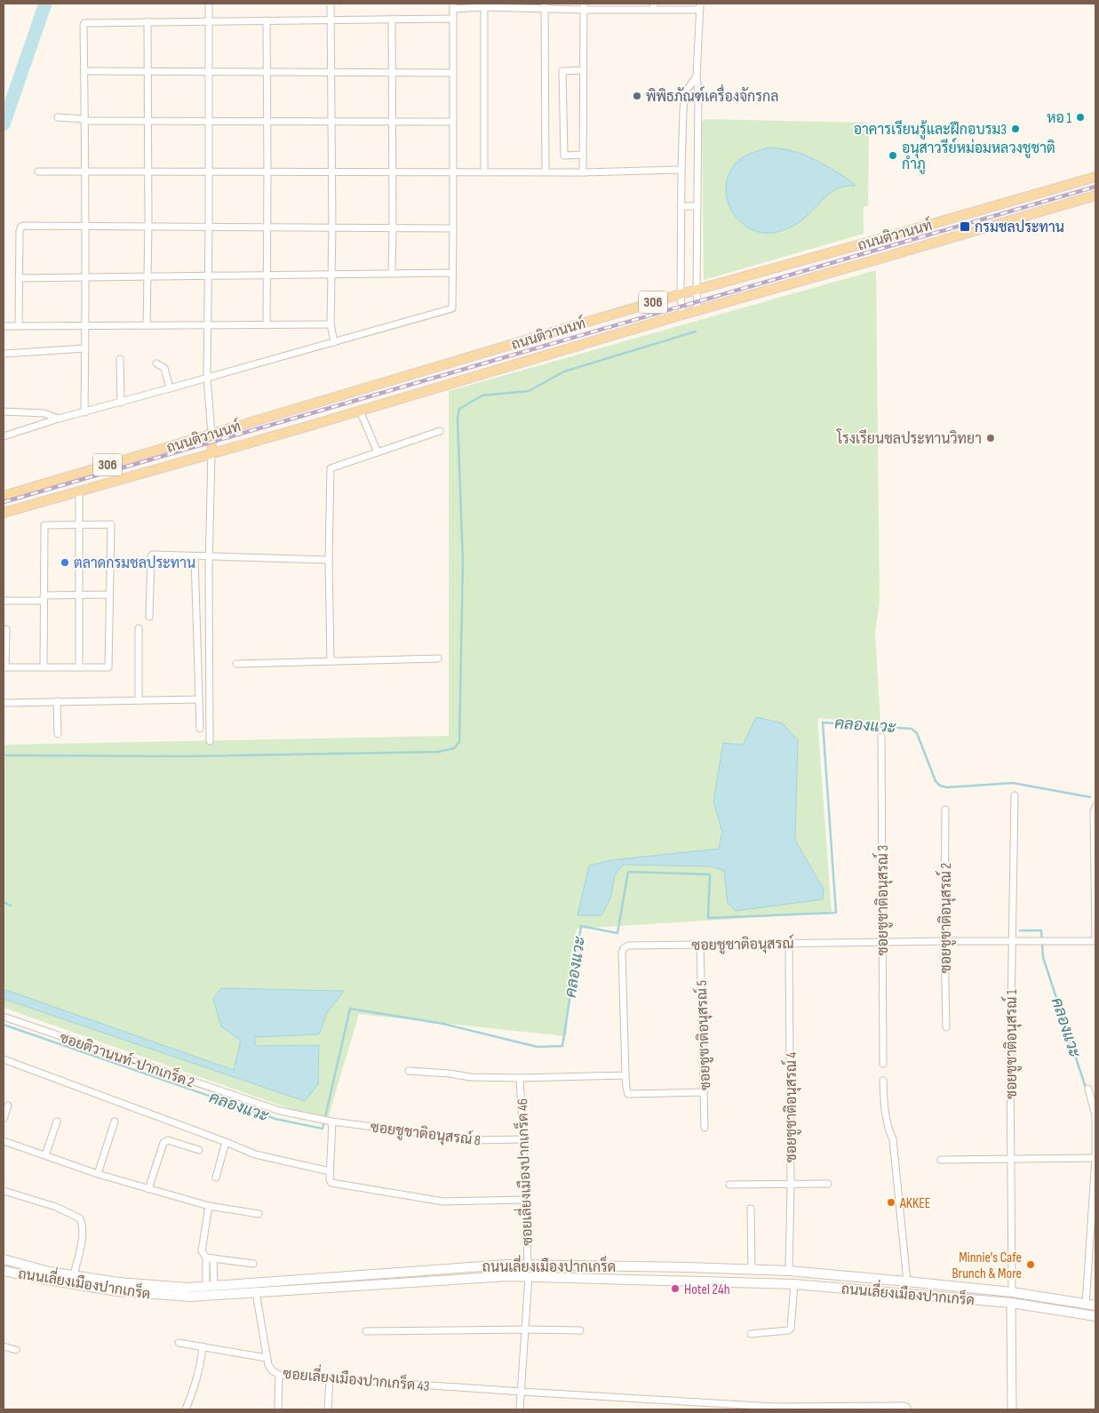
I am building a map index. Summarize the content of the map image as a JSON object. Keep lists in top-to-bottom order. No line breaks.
{"streets":{"main road":["ถนนติวานนท์","306","ถนนเลี่ยงเมืองปากเกร็ด"],"street":["ซอยชูชาติอนุสรณ์ 3","ซอยชูชาติอนุสรณ์ 2","ซอยชูชาติอนุสรณ์","ซอยชูชาติอนุสรณ์ 5","ซอยชูชาติอนุสรณ์ 1","ซอยติวานนท์-ปากเกร็ด 2","ซอยชูชาติอนุสรณ์ 4","ซอยชูชาติอนุสรณ์ 8","ซอยเลี่ยงเมืองปากเกร็ด 46","ซอยเลี่ยงเมืองปากเกร็ด 43"]},"crossings":[["ซอยชูชาติอนุสรณ์ 3","ซอยชูชาติอนุสรณ์"],["ซอยชูชาติอนุสรณ์ 2","ซอยชูชาติอนุสรณ์"],["ซอยชูชาติอนุสรณ์","ซอยชูชาติอนุสรณ์ 5"],["ซอยชูชาติอนุสรณ์","ซอยชูชาติอนุสรณ์ 1"],["ซอยชูชาติอนุสรณ์","ซอยชูชาติอนุสรณ์ 4"],["ซอยชูชาติอนุสรณ์ 1","ถนนเลี่ยงเมืองปากเกร็ด"],["ซอยติวานนท์-ปากเกร็ด 2","ซอยชูชาติอนุสรณ์ 8"],["ซอยชูชาติอนุสรณ์ 4","ถนนเลี่ยงเมืองปากเกร็ด"],["ซอยชูชาติอนุสรณ์ 8","ซอยเลี่ยงเมืองปากเกร็ด 46"],["ซอยเลี่ยงเมืองปากเกร็ด 46","ถนนเลี่ยงเมืองปากเกร็ด"],["ถนนเลี่ยงเมืองปากเกร็ด","ซอยเลี่ยงเมืองปากเกร็ด 43"]],"water":["คลองแวะ"],"places":{"other":["พิพิธภัณฑ์เครื่องจักรกล","หอ 1","อาคารเรียนรู้และฝึกอบรม3","อนุสาวรีย์หม่อมหลวงชูชาติ กำภู","โรงเรียนชลประทานวิทยา","ตลาดกรมชลประทาน","AKKEE","Minnie's Cafe Brunch & More","Hotel 24h"],"transit":["กรมชลประทาน"]}}
